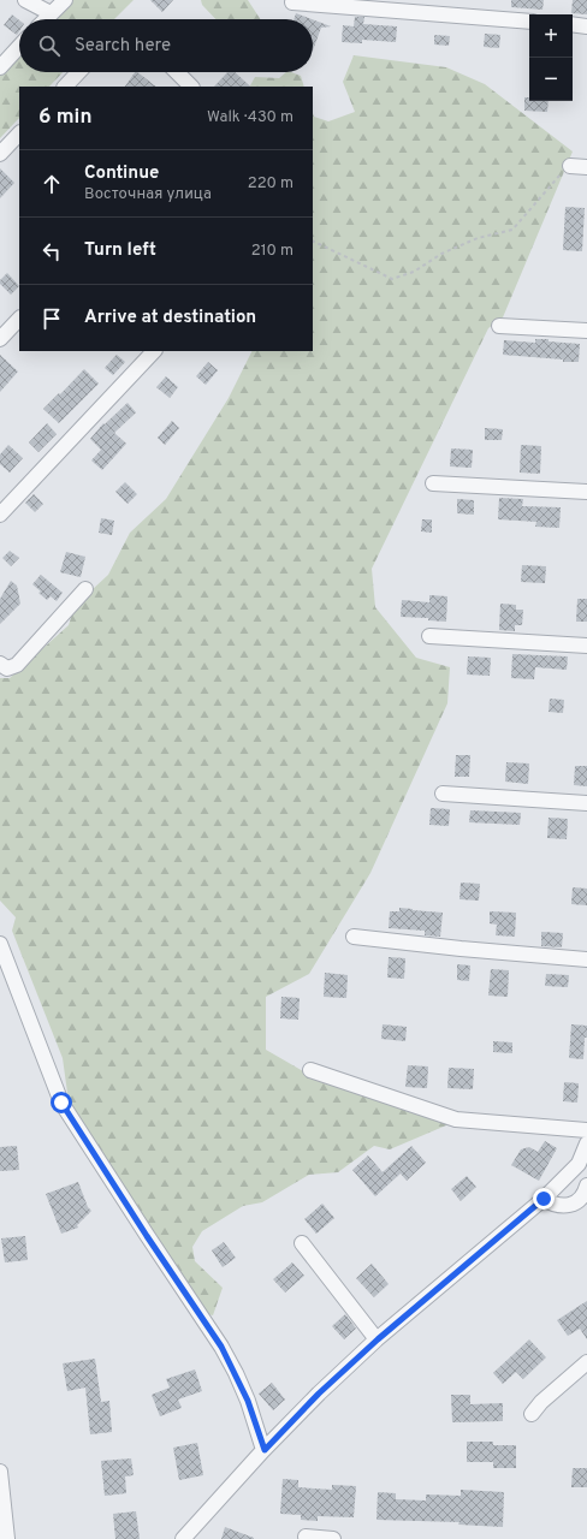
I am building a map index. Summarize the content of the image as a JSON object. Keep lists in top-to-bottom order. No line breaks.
{"page":{"map_buttons":["+","−"],"search":"Search here","heading":["6 min","Walk · 430 m"],"list":[["Continue","Восточная улица","220 m"],["Turn left","210 m"],"Arrive at destination"]}}
